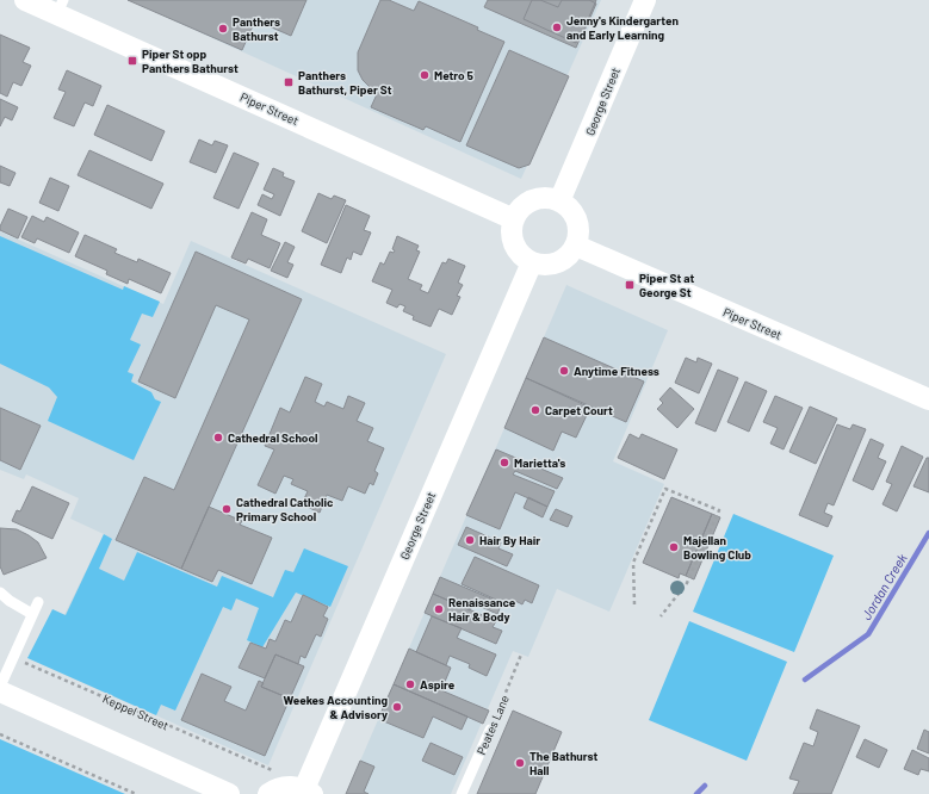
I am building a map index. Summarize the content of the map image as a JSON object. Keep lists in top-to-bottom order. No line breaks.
{"streets":{"street":["George Street","Piper Street"],"lane":["Peates Lane"],"path":["Keppel Street"]},"crossings":[["George Street","Piper Street"]],"water":["Jordan Creek"],"places":{"other":["Jenny's Kindergarten and Early Learning","Panthers Bathurst","Metro 5","Anytime Fitness","Carpet Court","Cathedral School","Marietta's","Cathedral Catholic Primary School","Hair By Hair","Majellan Bowling Club","Renaissance Hair & Body","Aspire","Weekes Accounting & Advisory","The Bathurst Hall"],"transit":["Piper St opp Panthers Bathurst","Panthers Bathurst, Piper St","Piper St at George St"]}}
